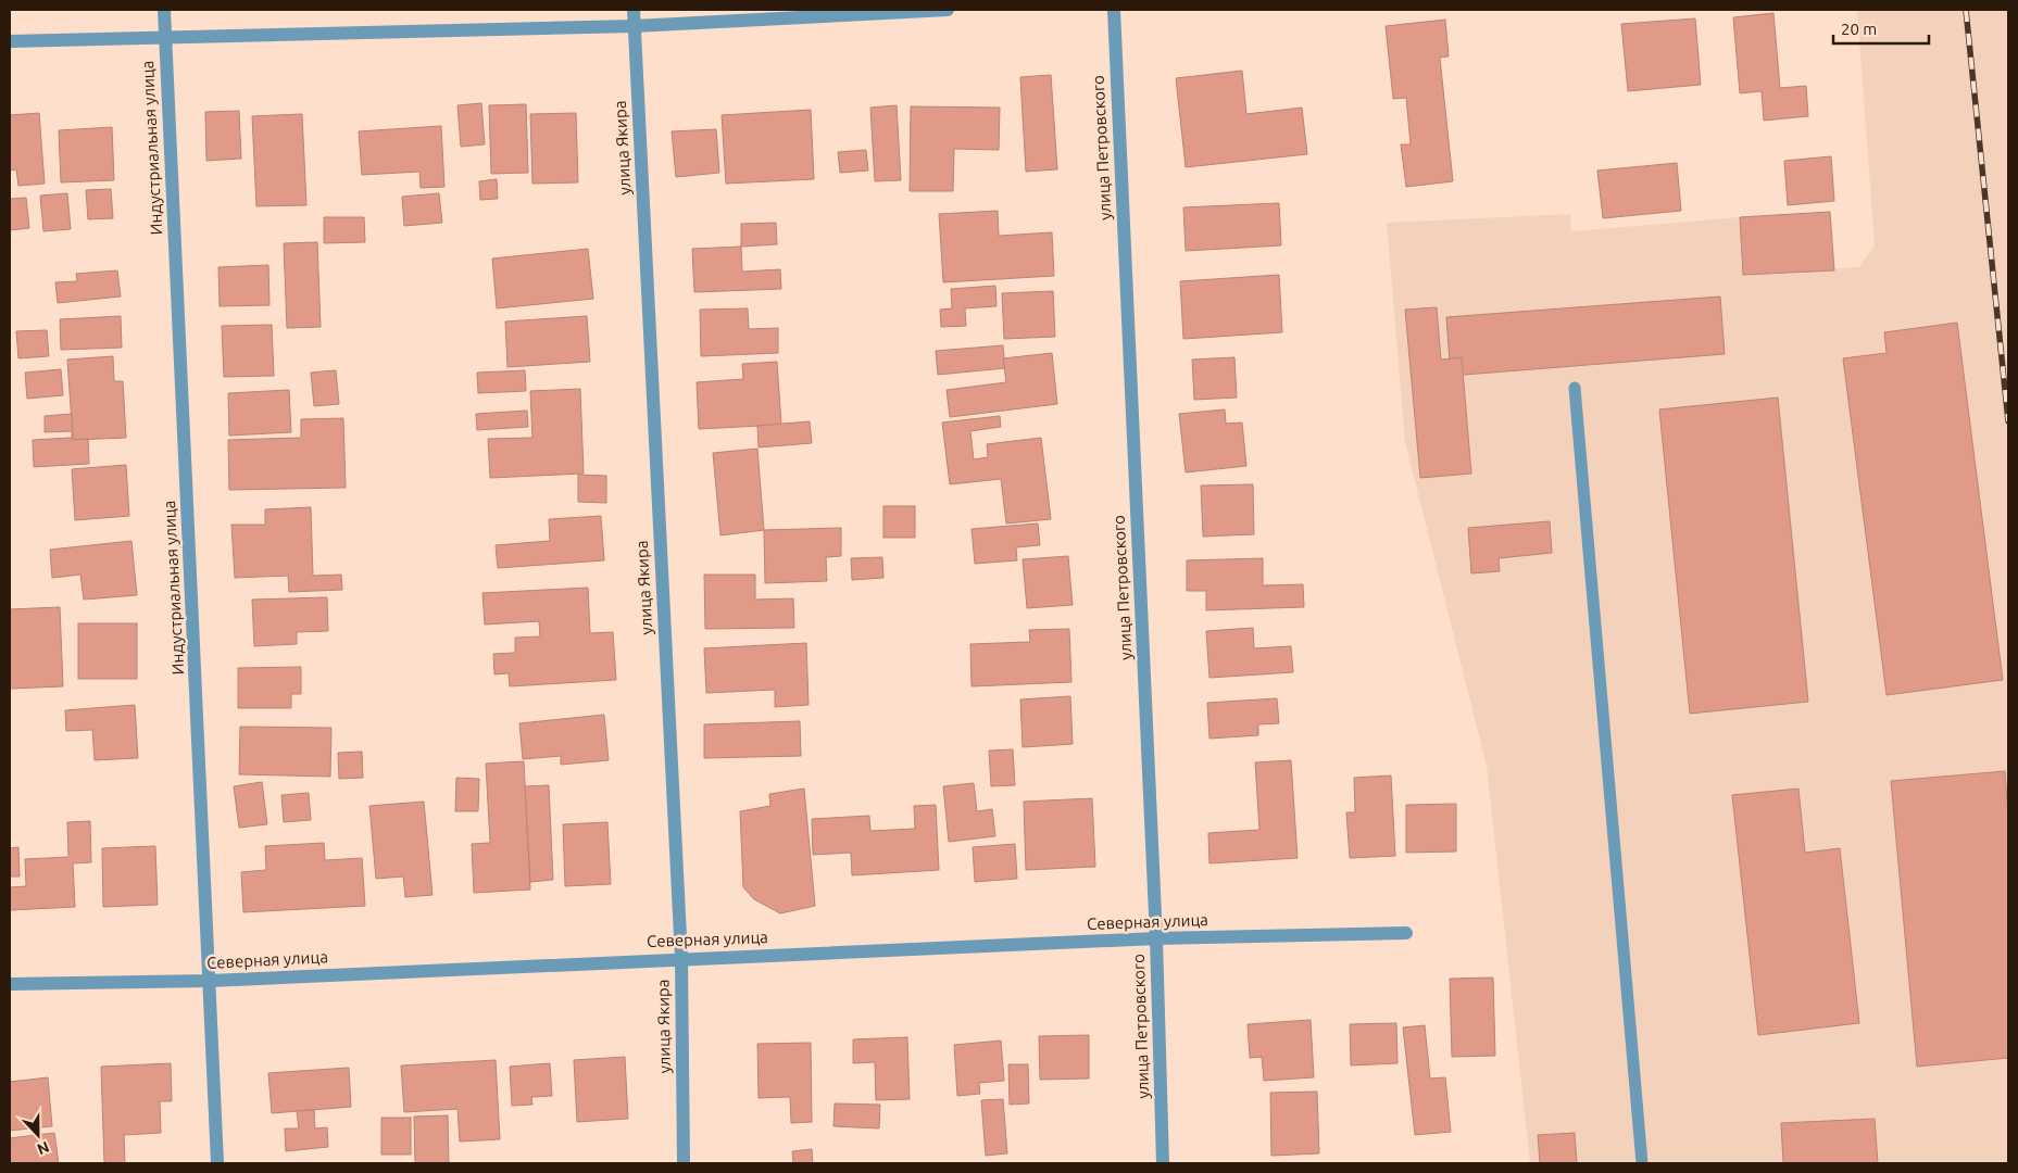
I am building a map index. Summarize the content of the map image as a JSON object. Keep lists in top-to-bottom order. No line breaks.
{"streets":{"street":["Индустриальная улица","улица Якира","улица Петровского","Северная улица"]},"crossings":[["Индустриальная улица","Северная улица"],["улица Якира","Северная улица"],["улица Петровского","Северная улица"]],"scale_bar":"20 m","north":"bottom"}
